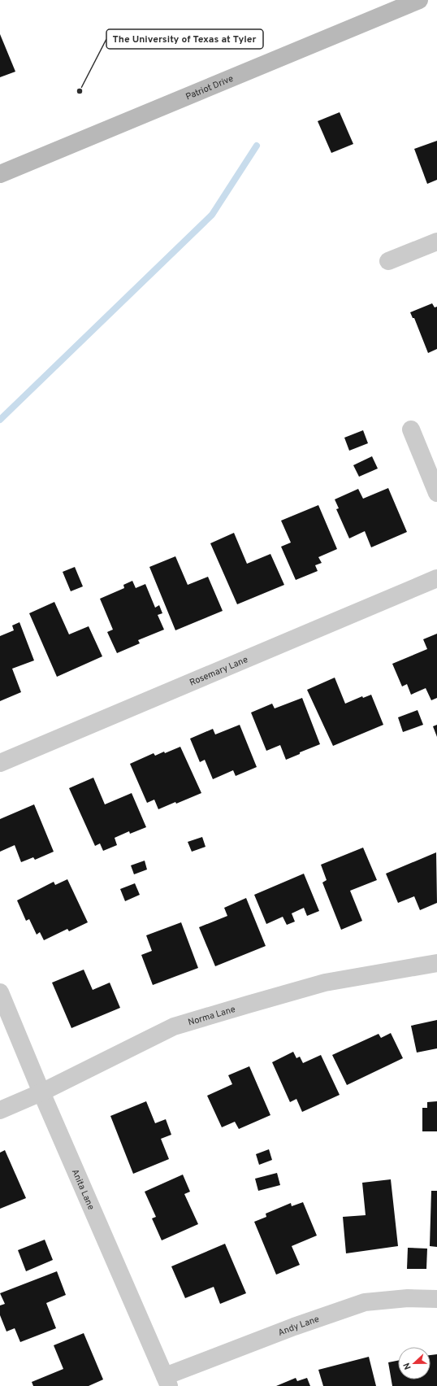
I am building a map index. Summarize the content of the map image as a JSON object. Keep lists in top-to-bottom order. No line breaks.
{"streets":{"street":["Patriot Drive","Rosemary Lane","Norma Lane","Anita Lane","Andy Lane"]},"crossings":[["Norma Lane","Anita Lane"],["Anita Lane","Andy Lane"]],"places":["The University of Texas at Tyler"],"north":"left"}
